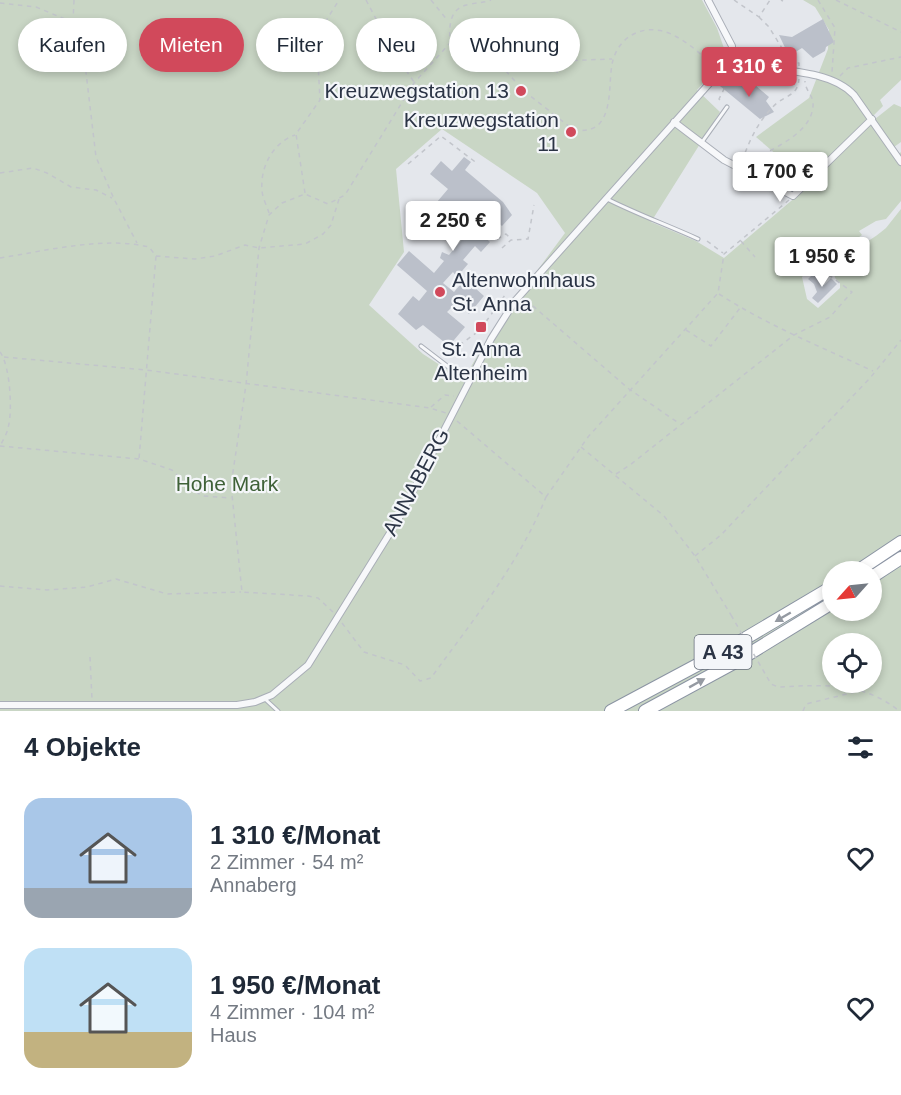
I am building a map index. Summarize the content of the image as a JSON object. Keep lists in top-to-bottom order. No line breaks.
{"streets":{"highway":["A 43"],"street":["ANNABERG"]},"parks":["Hohe Mark"],"places":{"other":["Kreuzwegstation 13","Kreuzwegstation 11","Altenwohnhaus St. Anna"],"transit":["St. Anna Altenheim"]},"north":"bottom left","page":{"chip":["Kaufen","Mieten","Filter","Neu","Wohnung"],"price":["1 310 €","1 700 €","2 250 €","1 950 €"],"heading":"4 Objekte","list":[{"name":"1 310 €/Monat","note":"2 Zimmer · 54 m² · Annaberg"},{"name":"1 950 €/Monat","note":"4 Zimmer · 104 m² · Haus"}]}}
